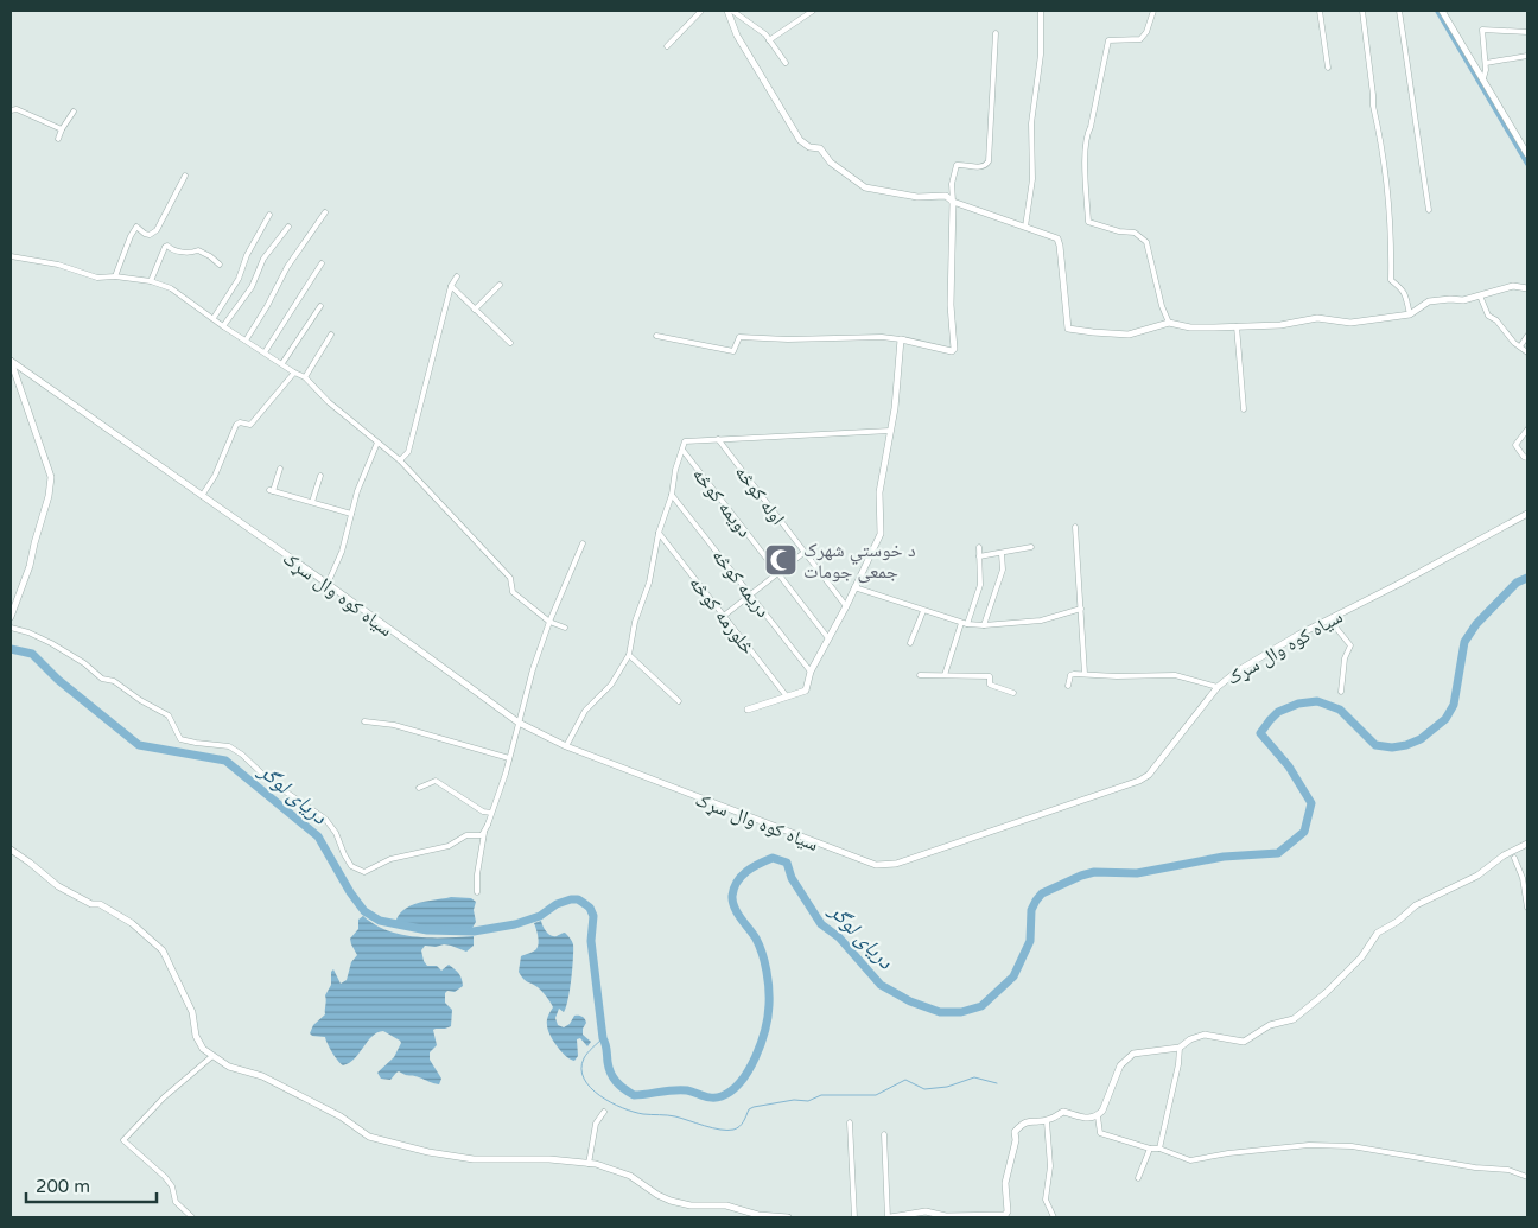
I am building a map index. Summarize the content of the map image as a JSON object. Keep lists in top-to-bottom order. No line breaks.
{"streets":{"street":["اوله کوڅه","دویمه کوڅه","دریمه کوڅه","سیاه کوه وال سړک","څلورمه کوڅه"]},"water":["دریای لوگر"],"places":{"mosque":["د خوستي شهرک جمعی جومات"]},"scale_bar":"200 m"}
